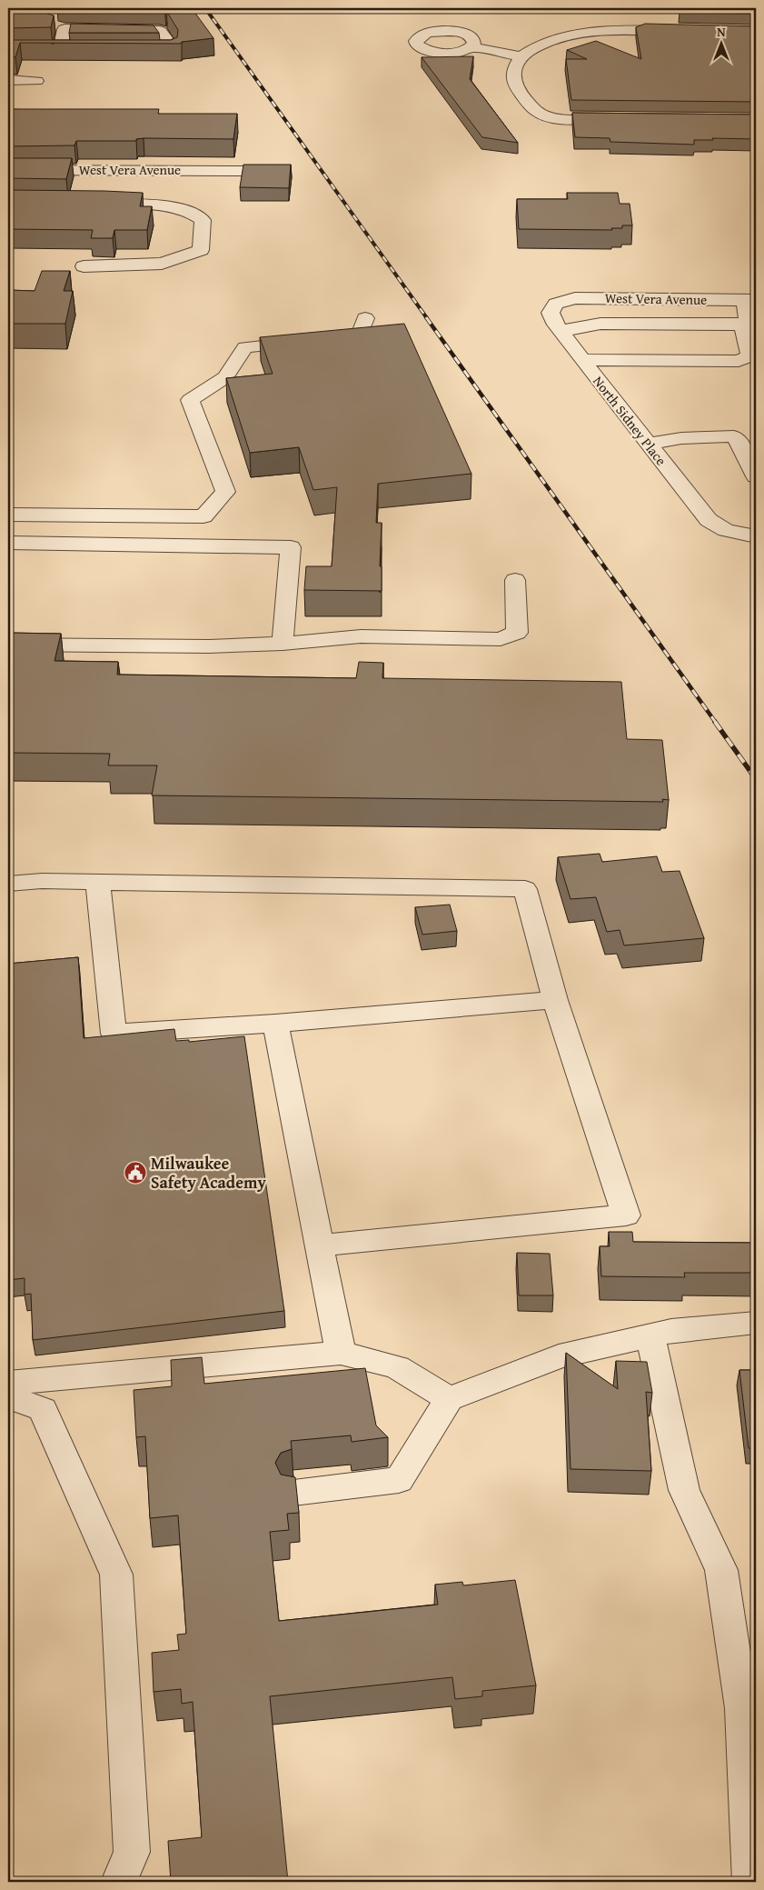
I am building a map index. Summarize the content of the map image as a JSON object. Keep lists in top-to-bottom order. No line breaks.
{"streets":{"street":["West Vera Avenue","North Sidney Place"]},"crossings":[["West Vera Avenue","North Sidney Place"]],"places":{"public building":["Milwaukee Safety Academy"]},"north":"top"}
